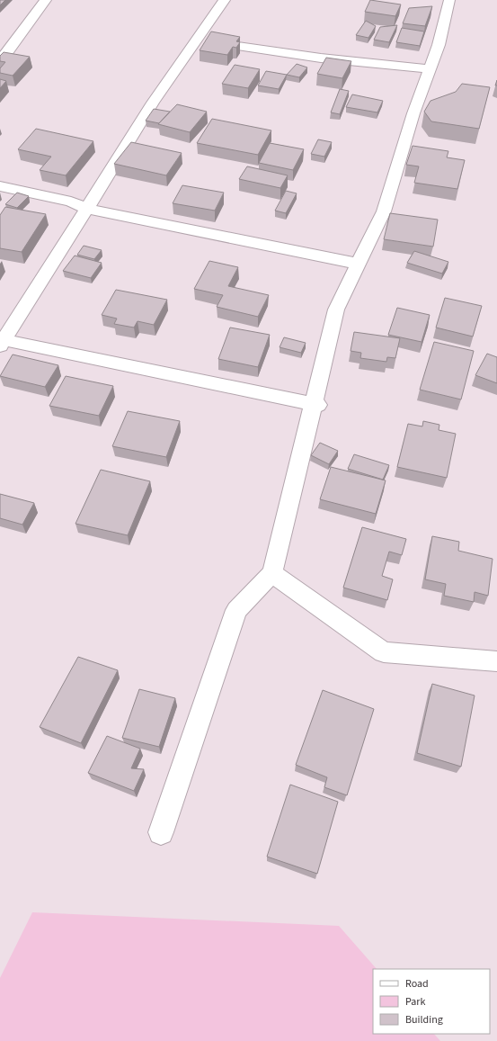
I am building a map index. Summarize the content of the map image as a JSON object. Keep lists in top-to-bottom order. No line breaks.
{"legend":["Road","Park","Building"]}
